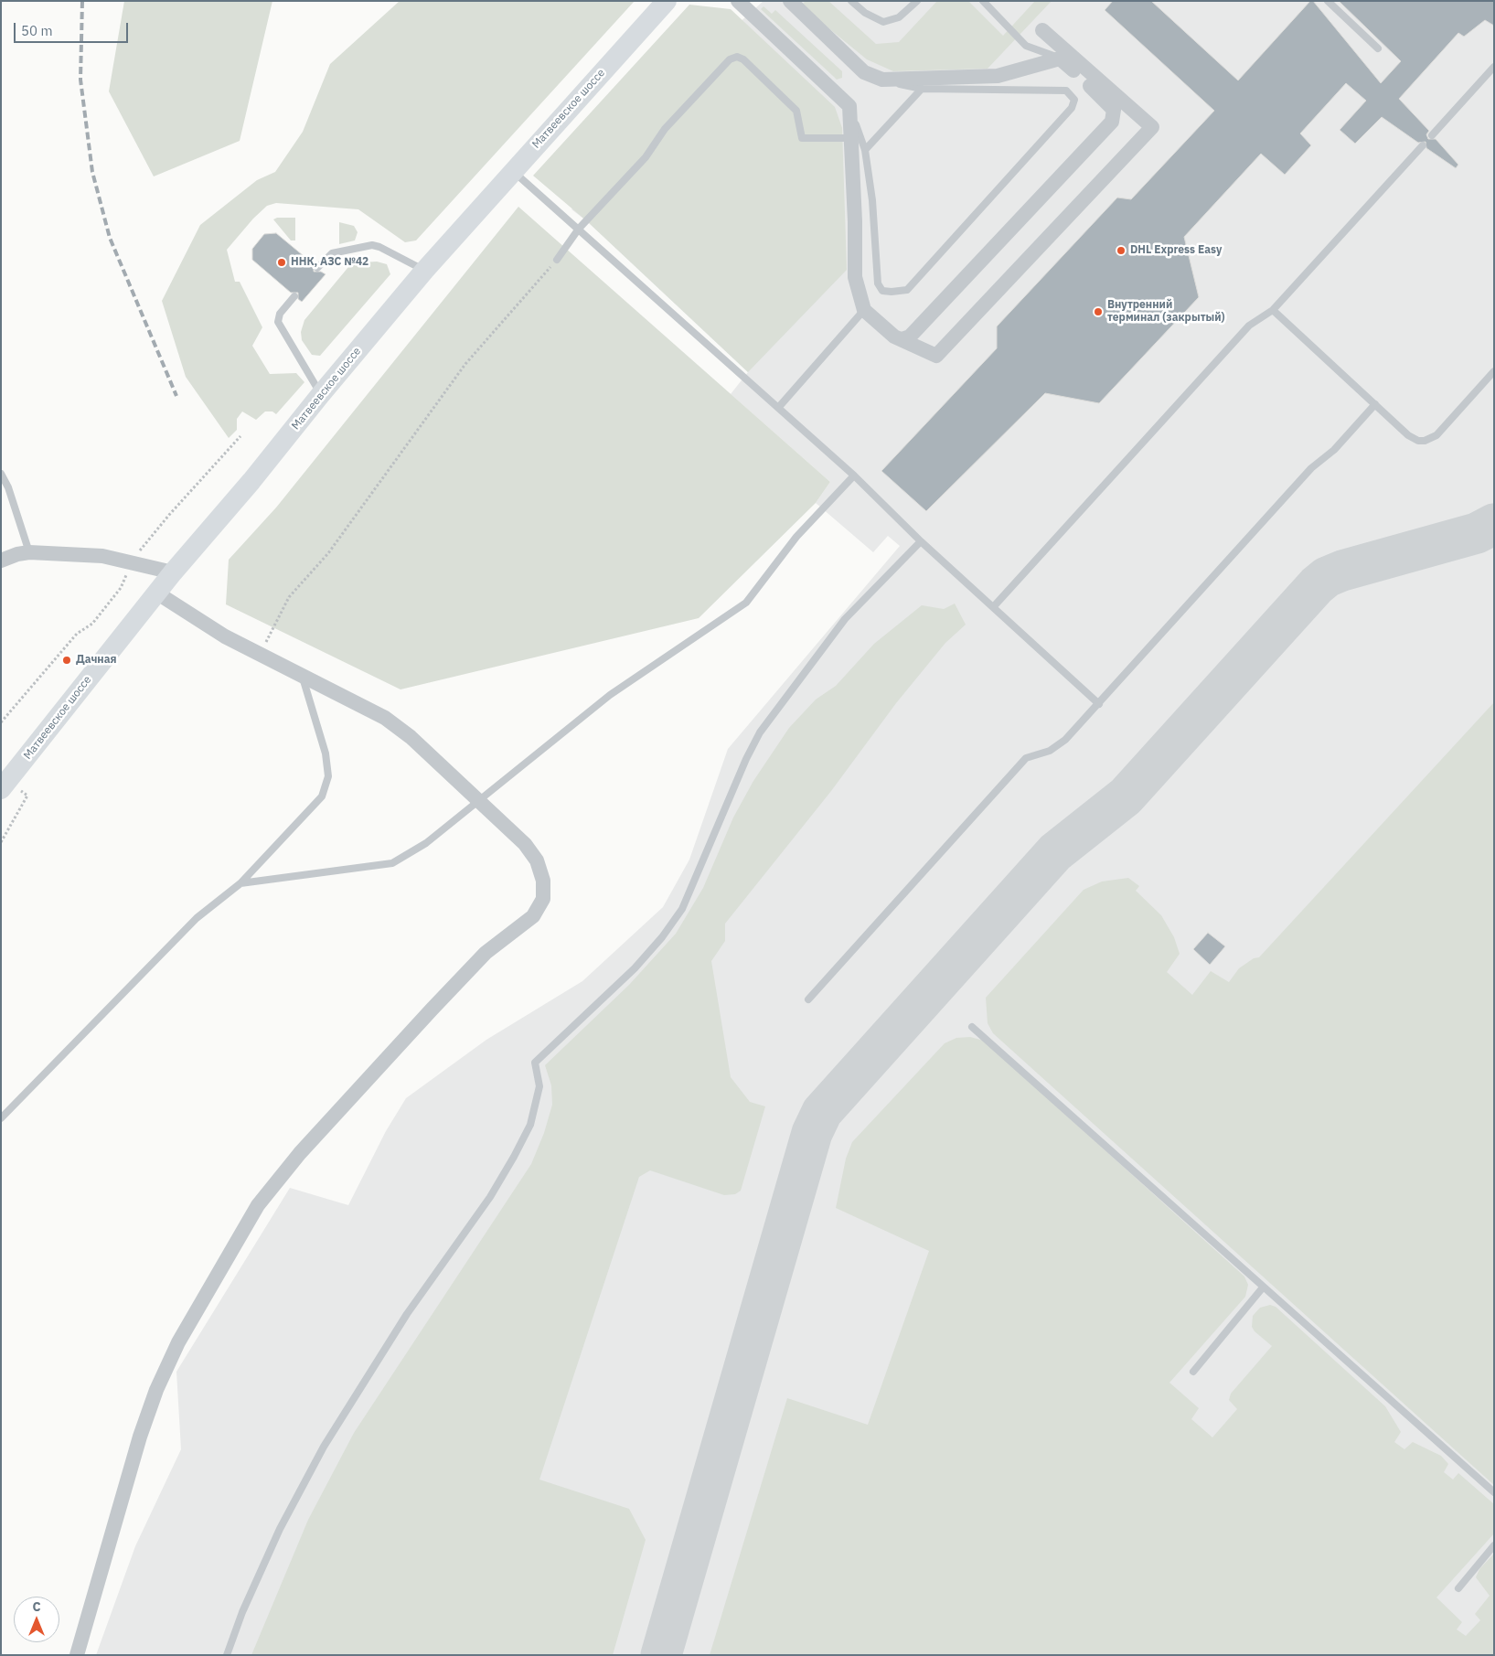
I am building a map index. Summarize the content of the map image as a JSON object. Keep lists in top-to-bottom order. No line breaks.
{"streets":{"main road":["Матвеевское шоссе"]},"places":["DHL Express Easy","ННК, АЗС №42","Внутренний терминал (закрытый)","Дачная"],"scale_bar":"50 m","north":"top"}
